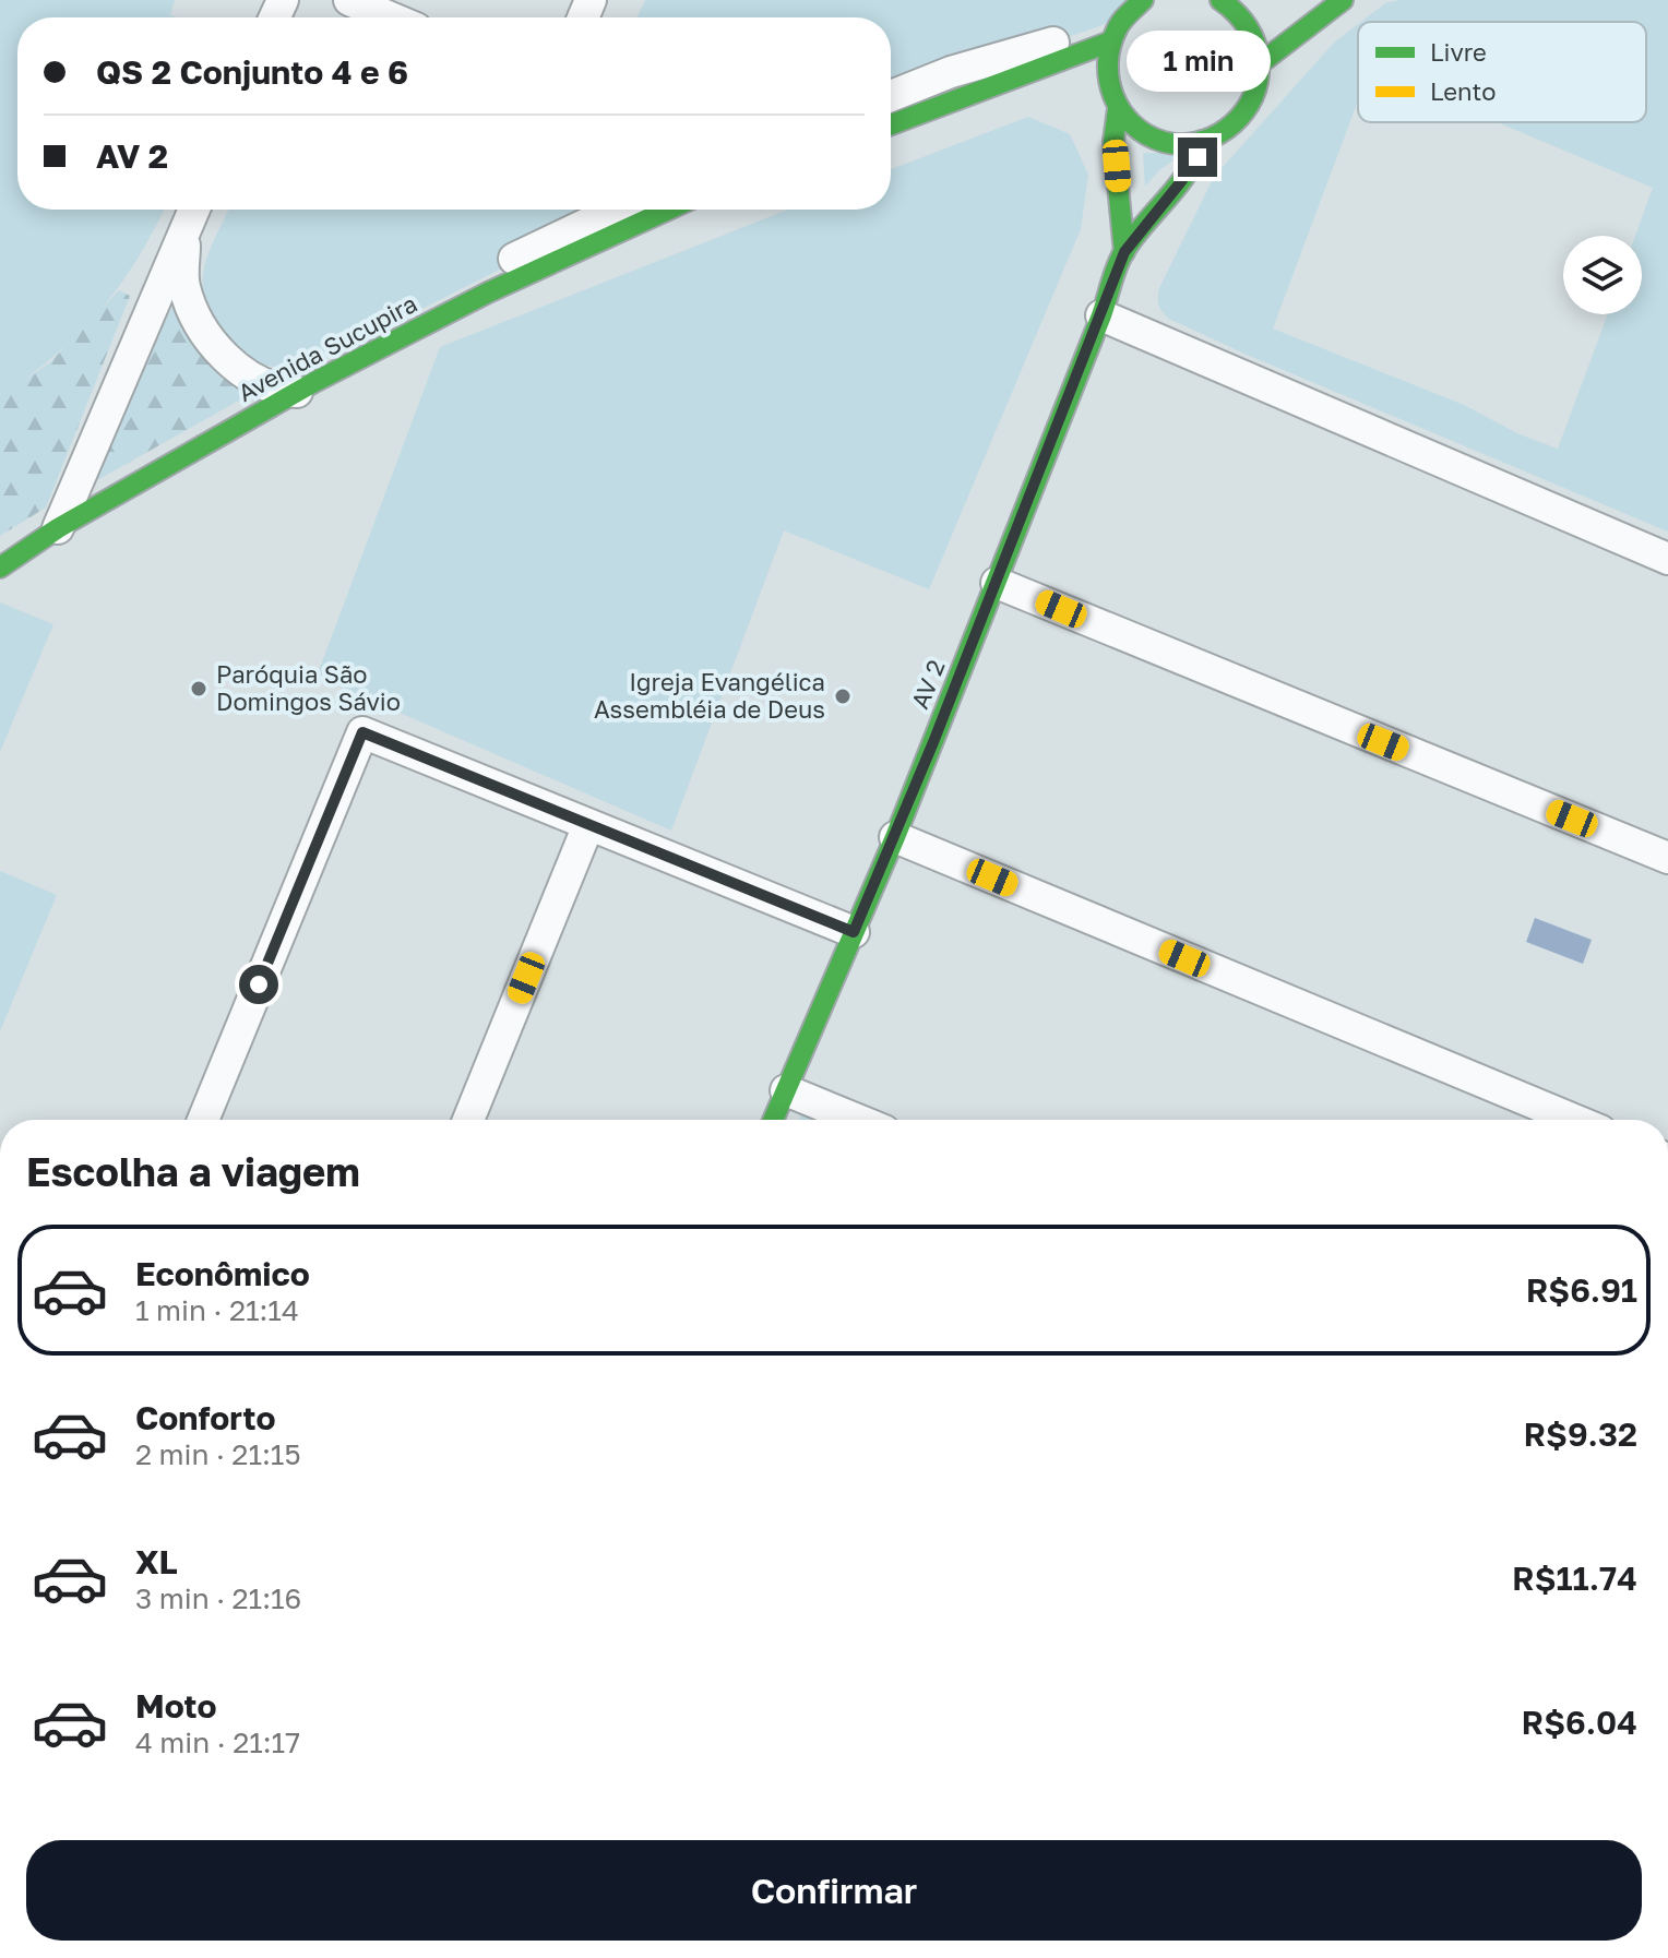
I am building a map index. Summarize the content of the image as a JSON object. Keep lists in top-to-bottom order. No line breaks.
{"streets":{"street":["Avenida Sucupira","AV 2"]},"places":["Paróquia São Domingos Sávio","Igreja Evangélica Assembléia de Deus"],"legend":["Livre","Lento"],"page":{"banner":["QS 2 Conjunto 4 e 6","AV 2"],"bubble":"1 min","heading":"Escolha a viagem","list":[{"name":"Econômico","note":"1 min · 21:14","value":"R$6.91"},{"name":"Conforto","note":"2 min · 21:15","value":"R$9.32"},{"name":"XL","note":"3 min · 21:16","value":"R$11.74"},{"name":"Moto","note":"4 min · 21:17","value":"R$6.04"}],"buttons":"Confirmar"}}
